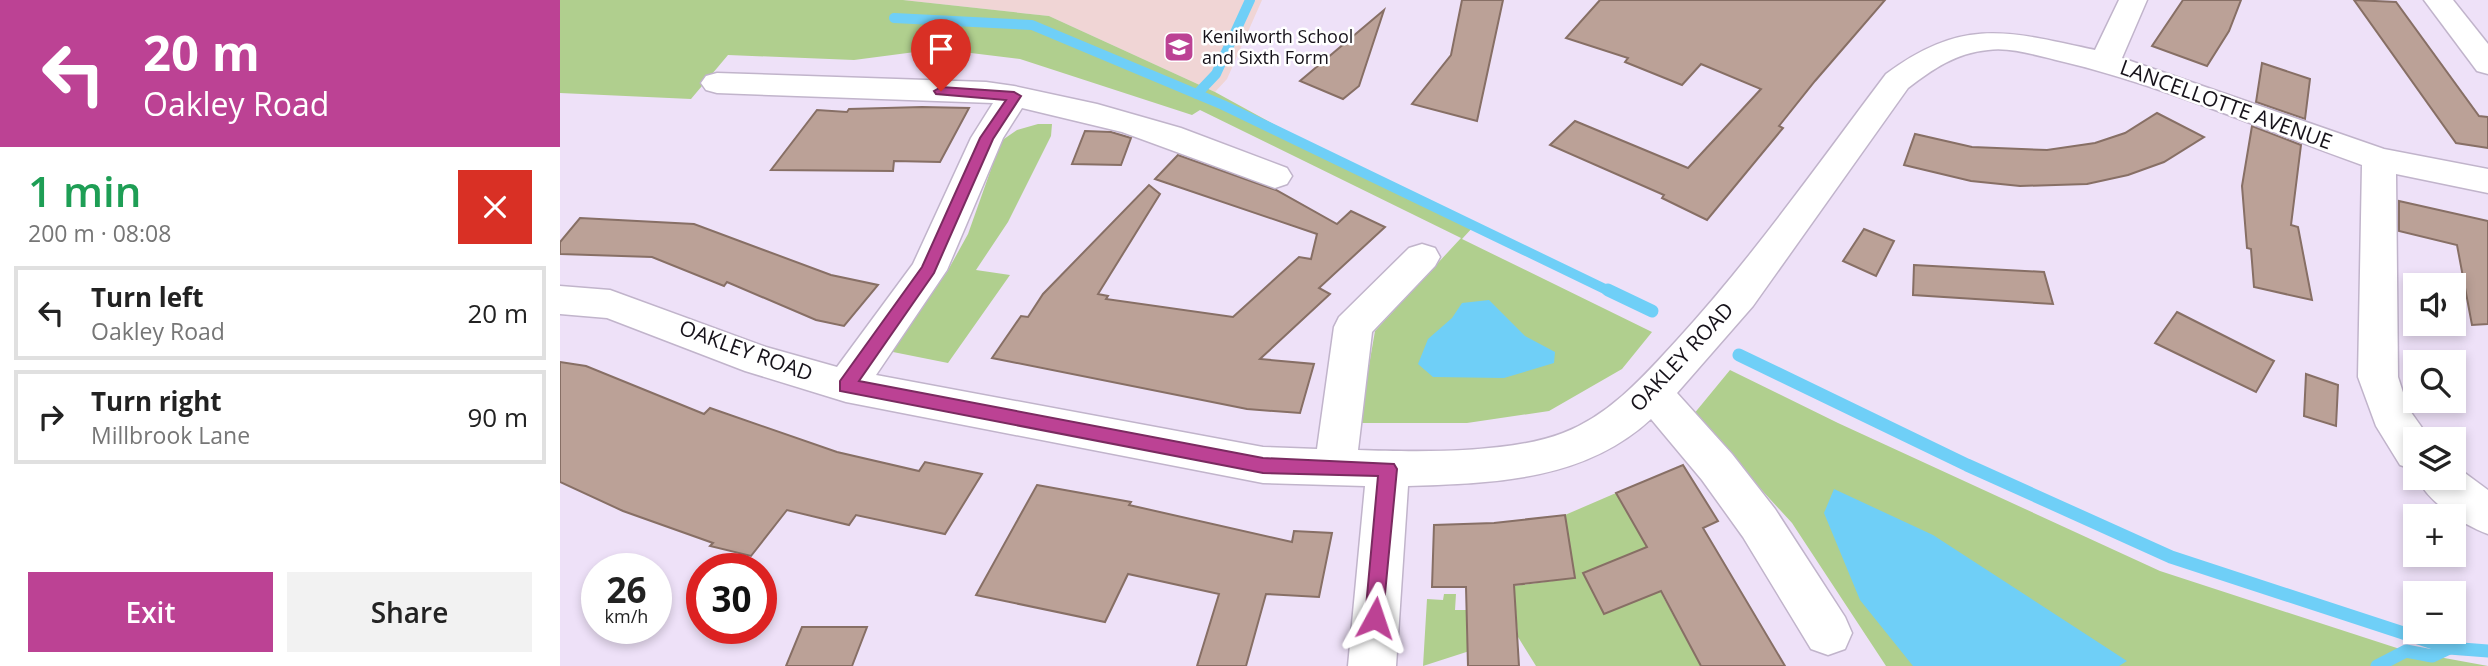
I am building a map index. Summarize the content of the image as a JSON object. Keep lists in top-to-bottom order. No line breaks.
{"streets":{"street":["LANCELLOTTE AVENUE","OAKLEY ROAD"]},"crossings":[["LANCELLOTTE AVENUE","OAKLEY ROAD"]],"places":{"school or university":["Kenilworth School and Sixth Form"]},"page":{"turn":["20 m","Oakley Road"],"heading":["1 min","200 m · 08:08"],"list":[{"name":"Turn left","note":"Oakley Road","value":"20 m"},{"name":"Turn right","note":"Millbrook Lane","value":"90 m"}],"map_buttons":["+","−"],"speed":"26 km/h","limit":"30","buttons":["Exit","Share"]}}
